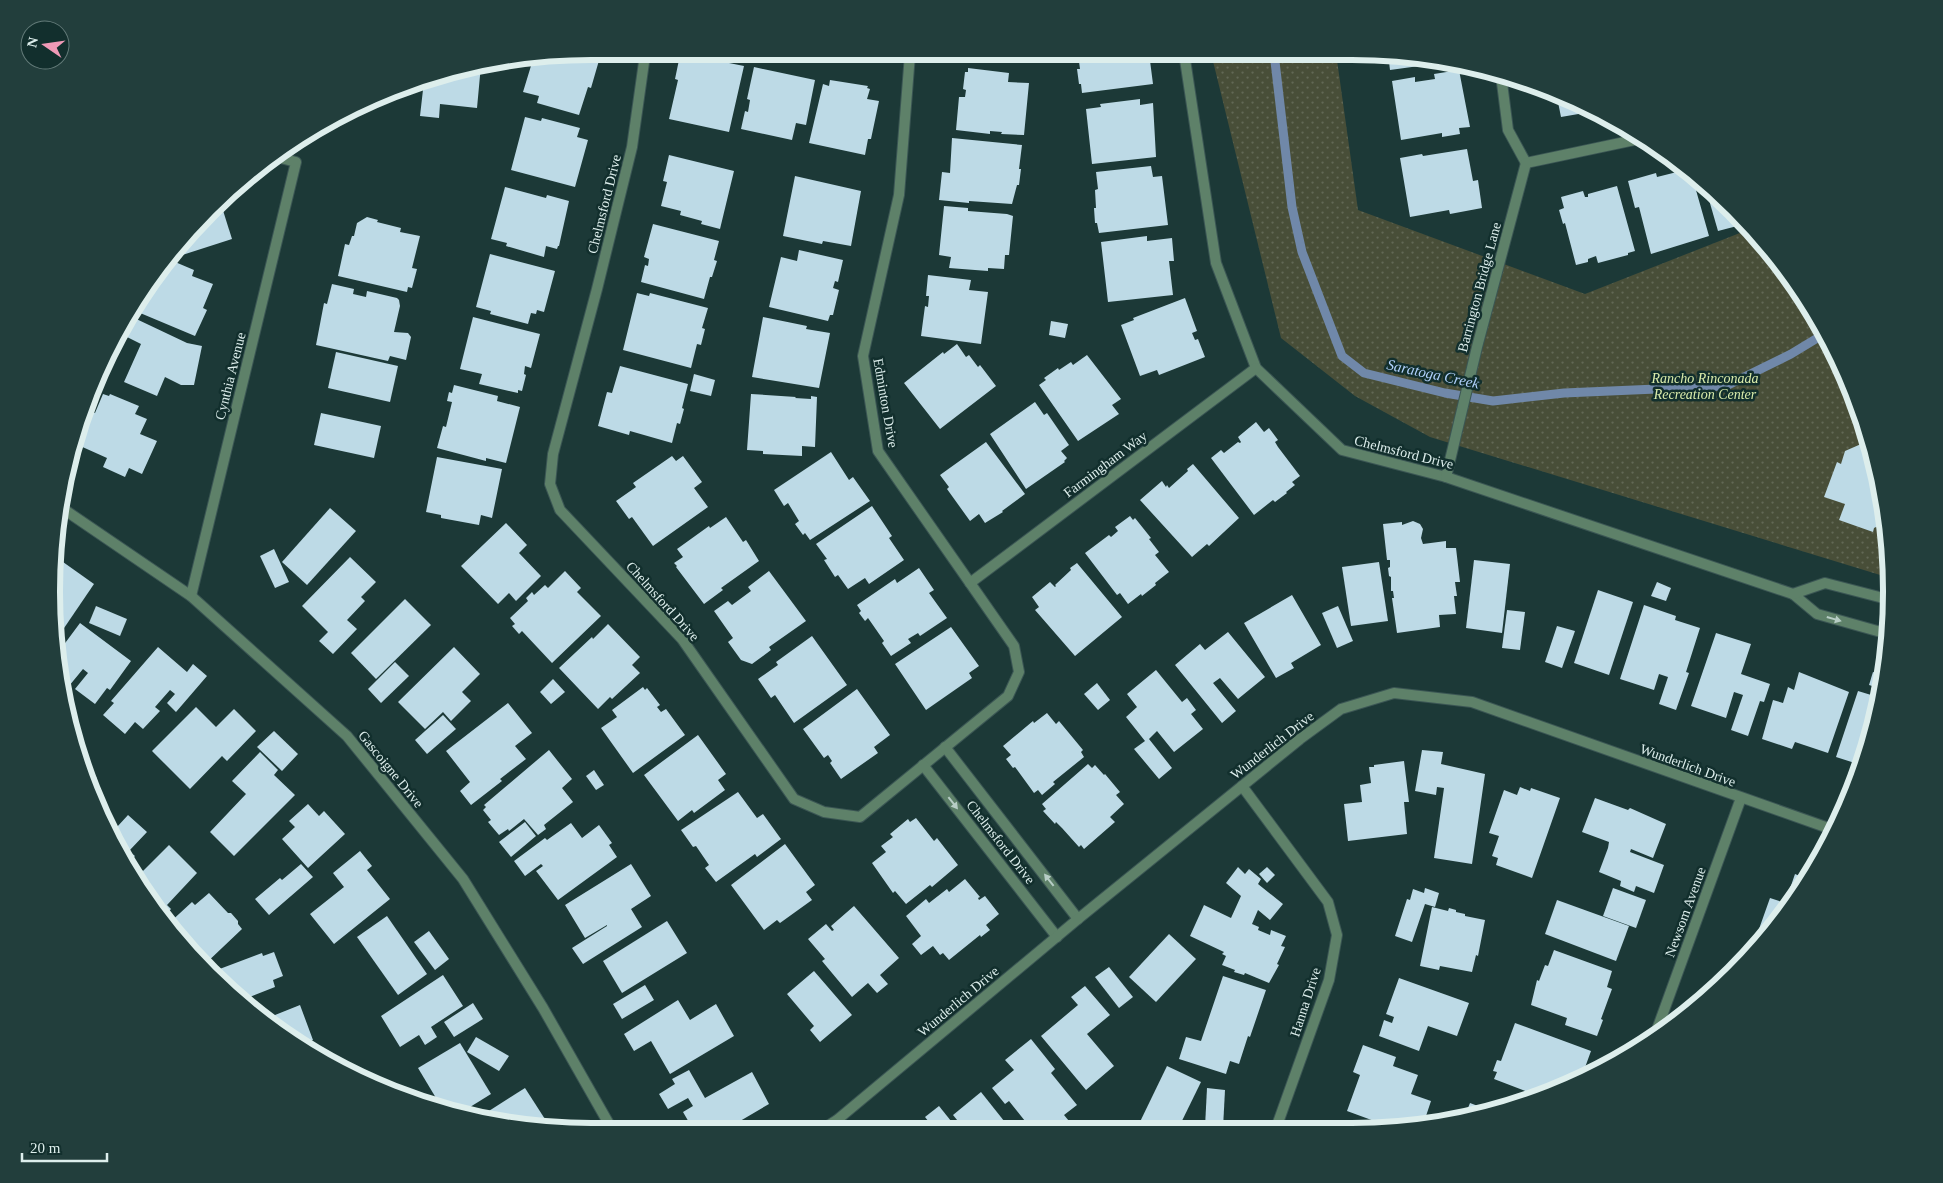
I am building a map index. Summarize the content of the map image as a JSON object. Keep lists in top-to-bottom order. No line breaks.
{"streets":{"street":["Chelmsford Drive","Barrington Bridge Lane","Cynthia Avenue","Edminton Drive","Farmingham Way","Wunderlich Drive","Gascoigne Drive","Newsom Avenue","Hanna Drive"]},"crossings":[["Chelmsford Drive","Barrington Bridge Lane"],["Chelmsford Drive","Edminton Drive"],["Chelmsford Drive","Farmingham Way"],["Chelmsford Drive","Wunderlich Drive"],["Cynthia Avenue","Gascoigne Drive"],["Edminton Drive","Farmingham Way"],["Wunderlich Drive","Newsom Avenue"],["Wunderlich Drive","Hanna Drive"]],"water":["Saratoga Creek"],"parks":["Rancho Rinconada Recreation Center"],"scale_bar":"20 m","north":"left"}
